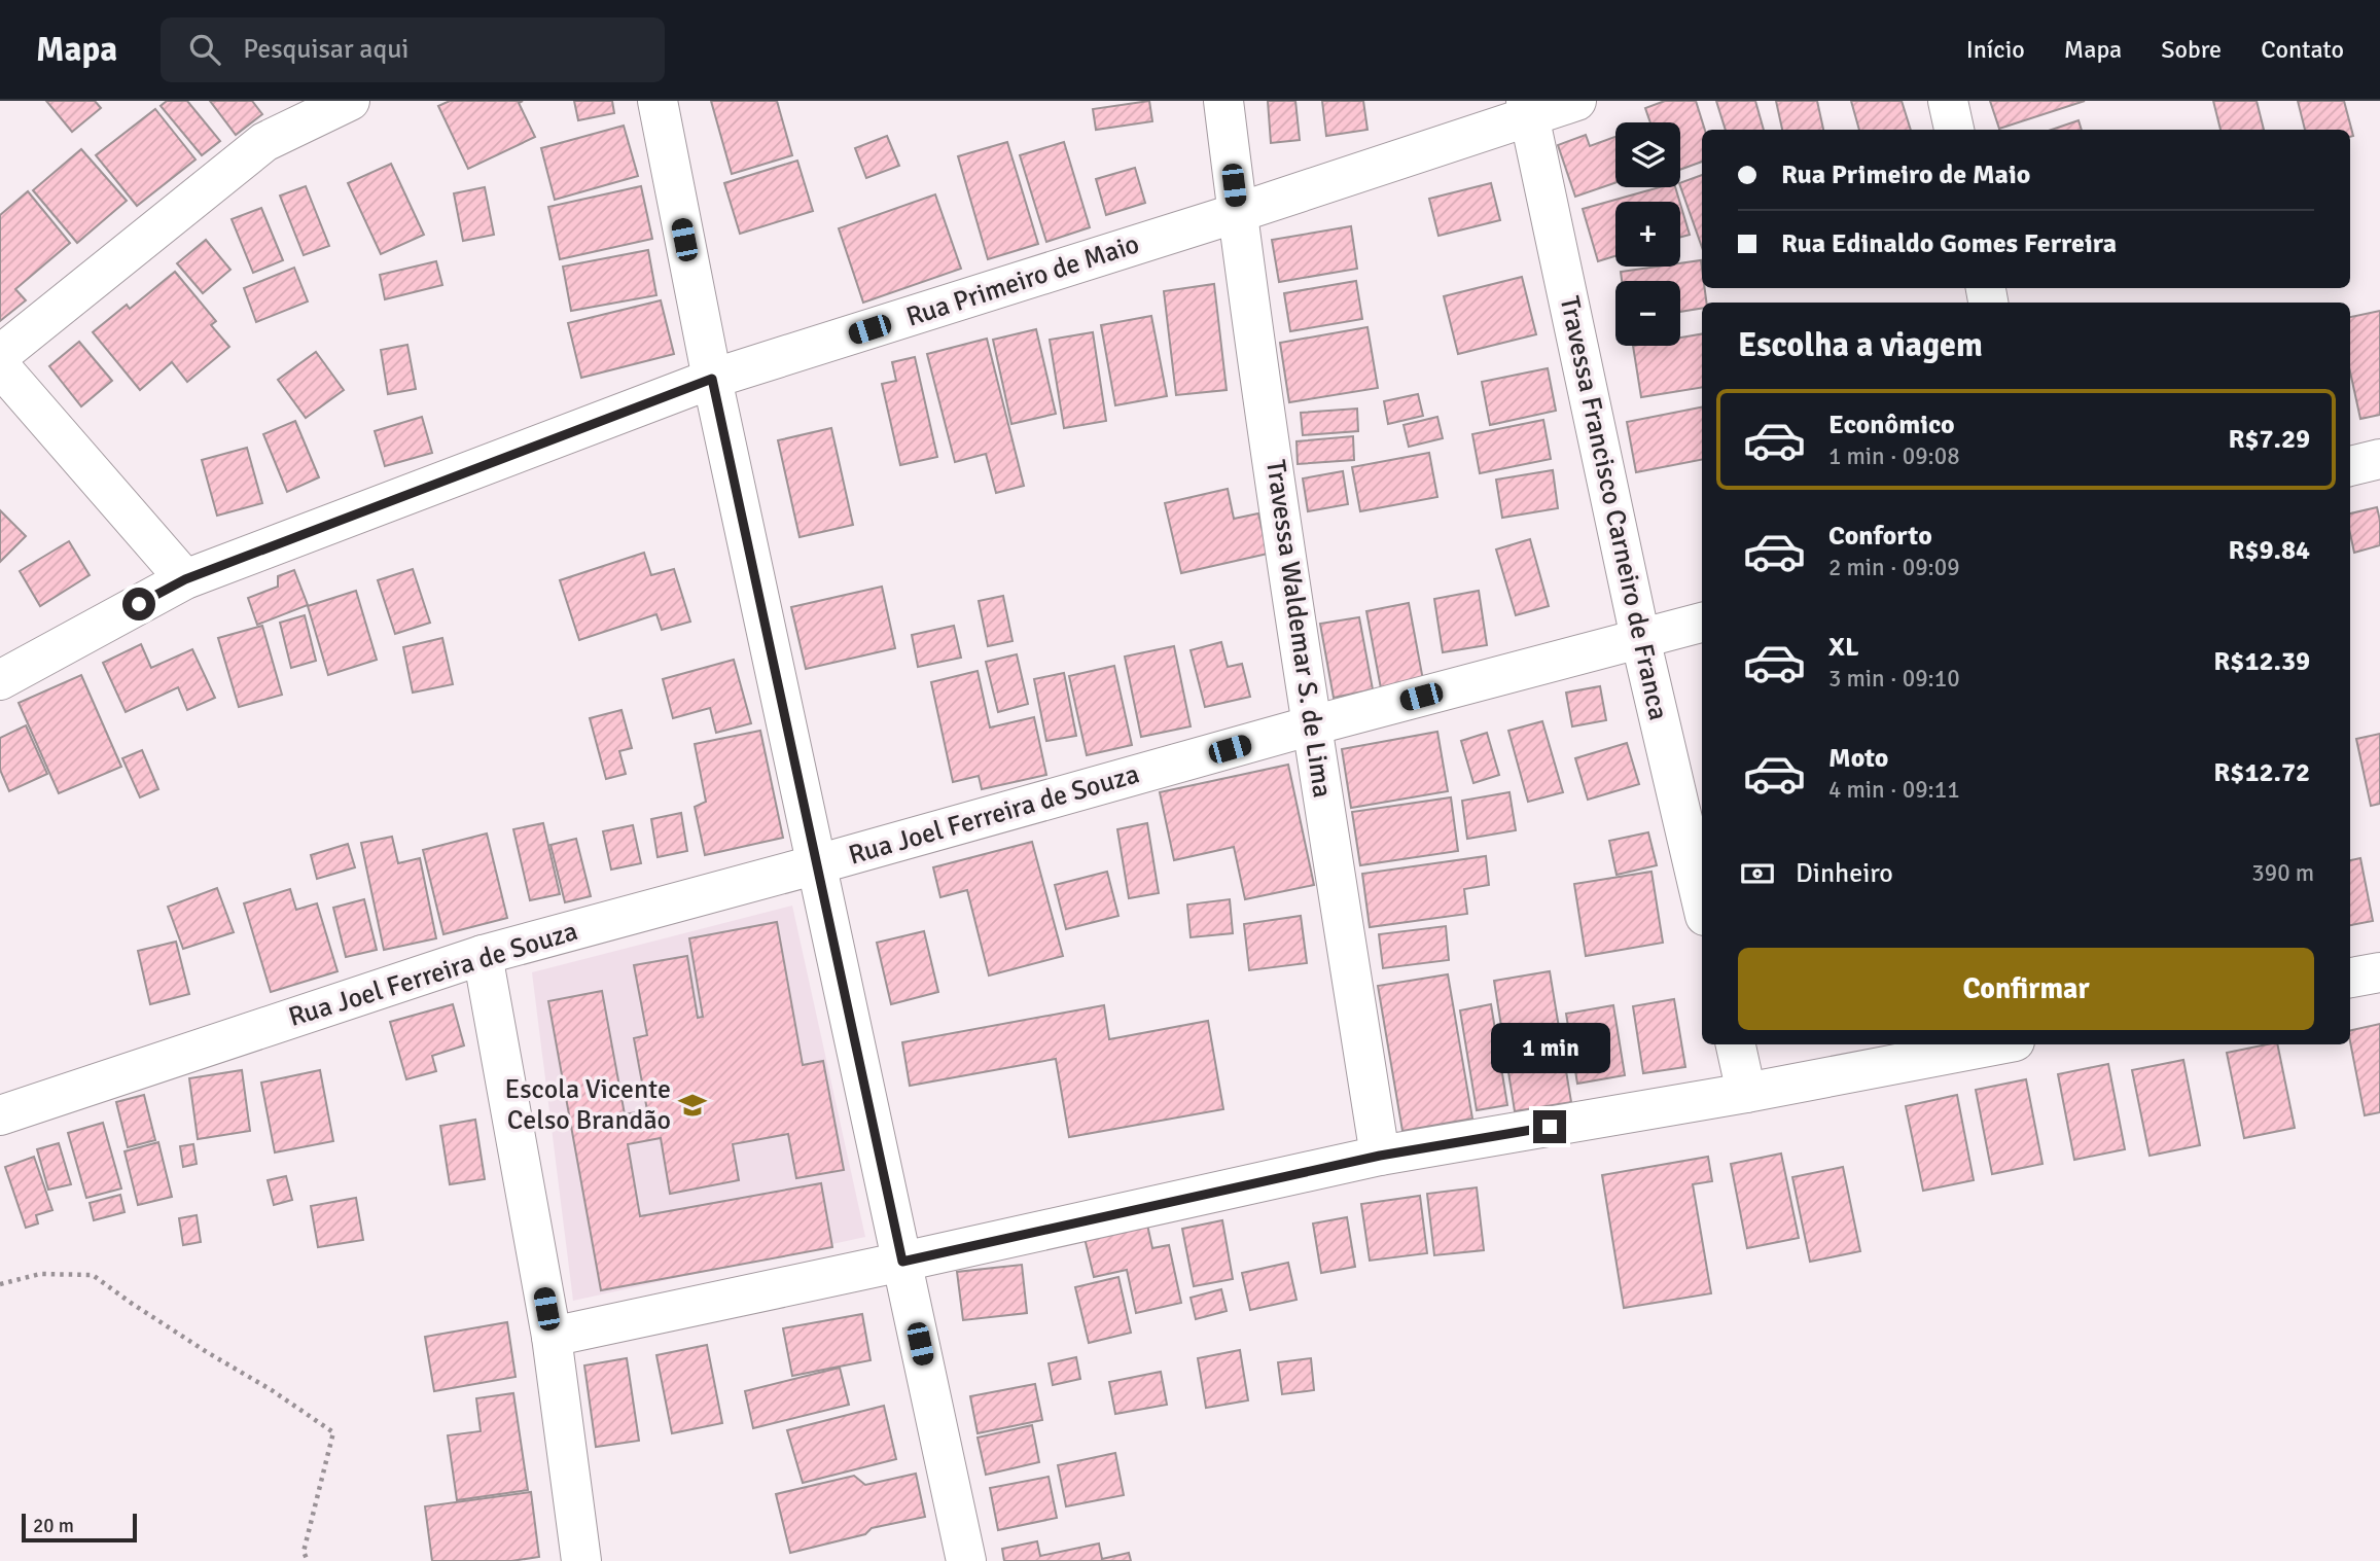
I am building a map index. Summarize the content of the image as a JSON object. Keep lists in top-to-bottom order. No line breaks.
{"streets":{"street":["Rua Primeiro de Maio","Travessa Francisco Carneiro de Franca","Travessa Waldemar S. de Lima","Rua Joel Ferreira de Souza"]},"crossings":[["Rua Primeiro de Maio","Travessa Francisco Carneiro de Franca"],["Rua Primeiro de Maio","Travessa Waldemar S. de Lima"],["Travessa Francisco Carneiro de Franca","Rua Joel Ferreira de Souza"],["Travessa Waldemar S. de Lima","Rua Joel Ferreira de Souza"]],"places":{"school or university":["Escola Vicente Celso Brandão"]},"scale_bar":"20 m","page":{"header":"Mapa","search":"Pesquisar aqui","nav":["Início","Mapa","Sobre","Contato"],"map_buttons":["+","−"],"banner":["Rua Primeiro de Maio","Rua Edinaldo Gomes Ferreira"],"heading":"Escolha a viagem","list":[{"name":"Econômico","note":"1 min · 09:08","value":"R$7.29"},{"name":"Conforto","note":"2 min · 09:09","value":"R$9.84"},{"name":"XL","note":"3 min · 09:10","value":"R$12.39"},{"name":"Moto","note":"4 min · 09:11","value":"R$12.72"}],"pay":["Dinheiro","390 m"],"buttons":"Confirmar","bubble":"1 min","scale":"20 m"}}
